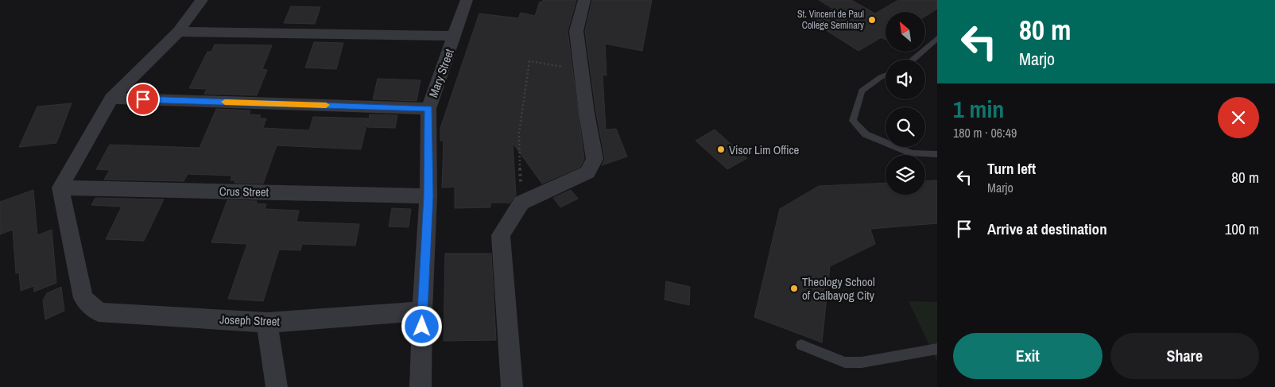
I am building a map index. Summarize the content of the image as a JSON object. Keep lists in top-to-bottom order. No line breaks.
{"streets":{"street":["Mary Street","Crus Street","Joseph Street"]},"crossings":[["Mary Street","Crus Street"],["Mary Street","Joseph Street"],["Crus Street","Joseph Street"]],"places":["St. Vincent de Paul College Seminary","Visor Lim Office","Theology School of Calbayog City"],"north":"top left","page":{"turn":["80 m","Marjo"],"heading":["1 min","180 m · 06:49"],"list":[{"name":"Turn left","note":"Marjo","value":"80 m"},{"name":"Arrive at destination","value":"100 m"}],"buttons":["Exit","Share"]}}
